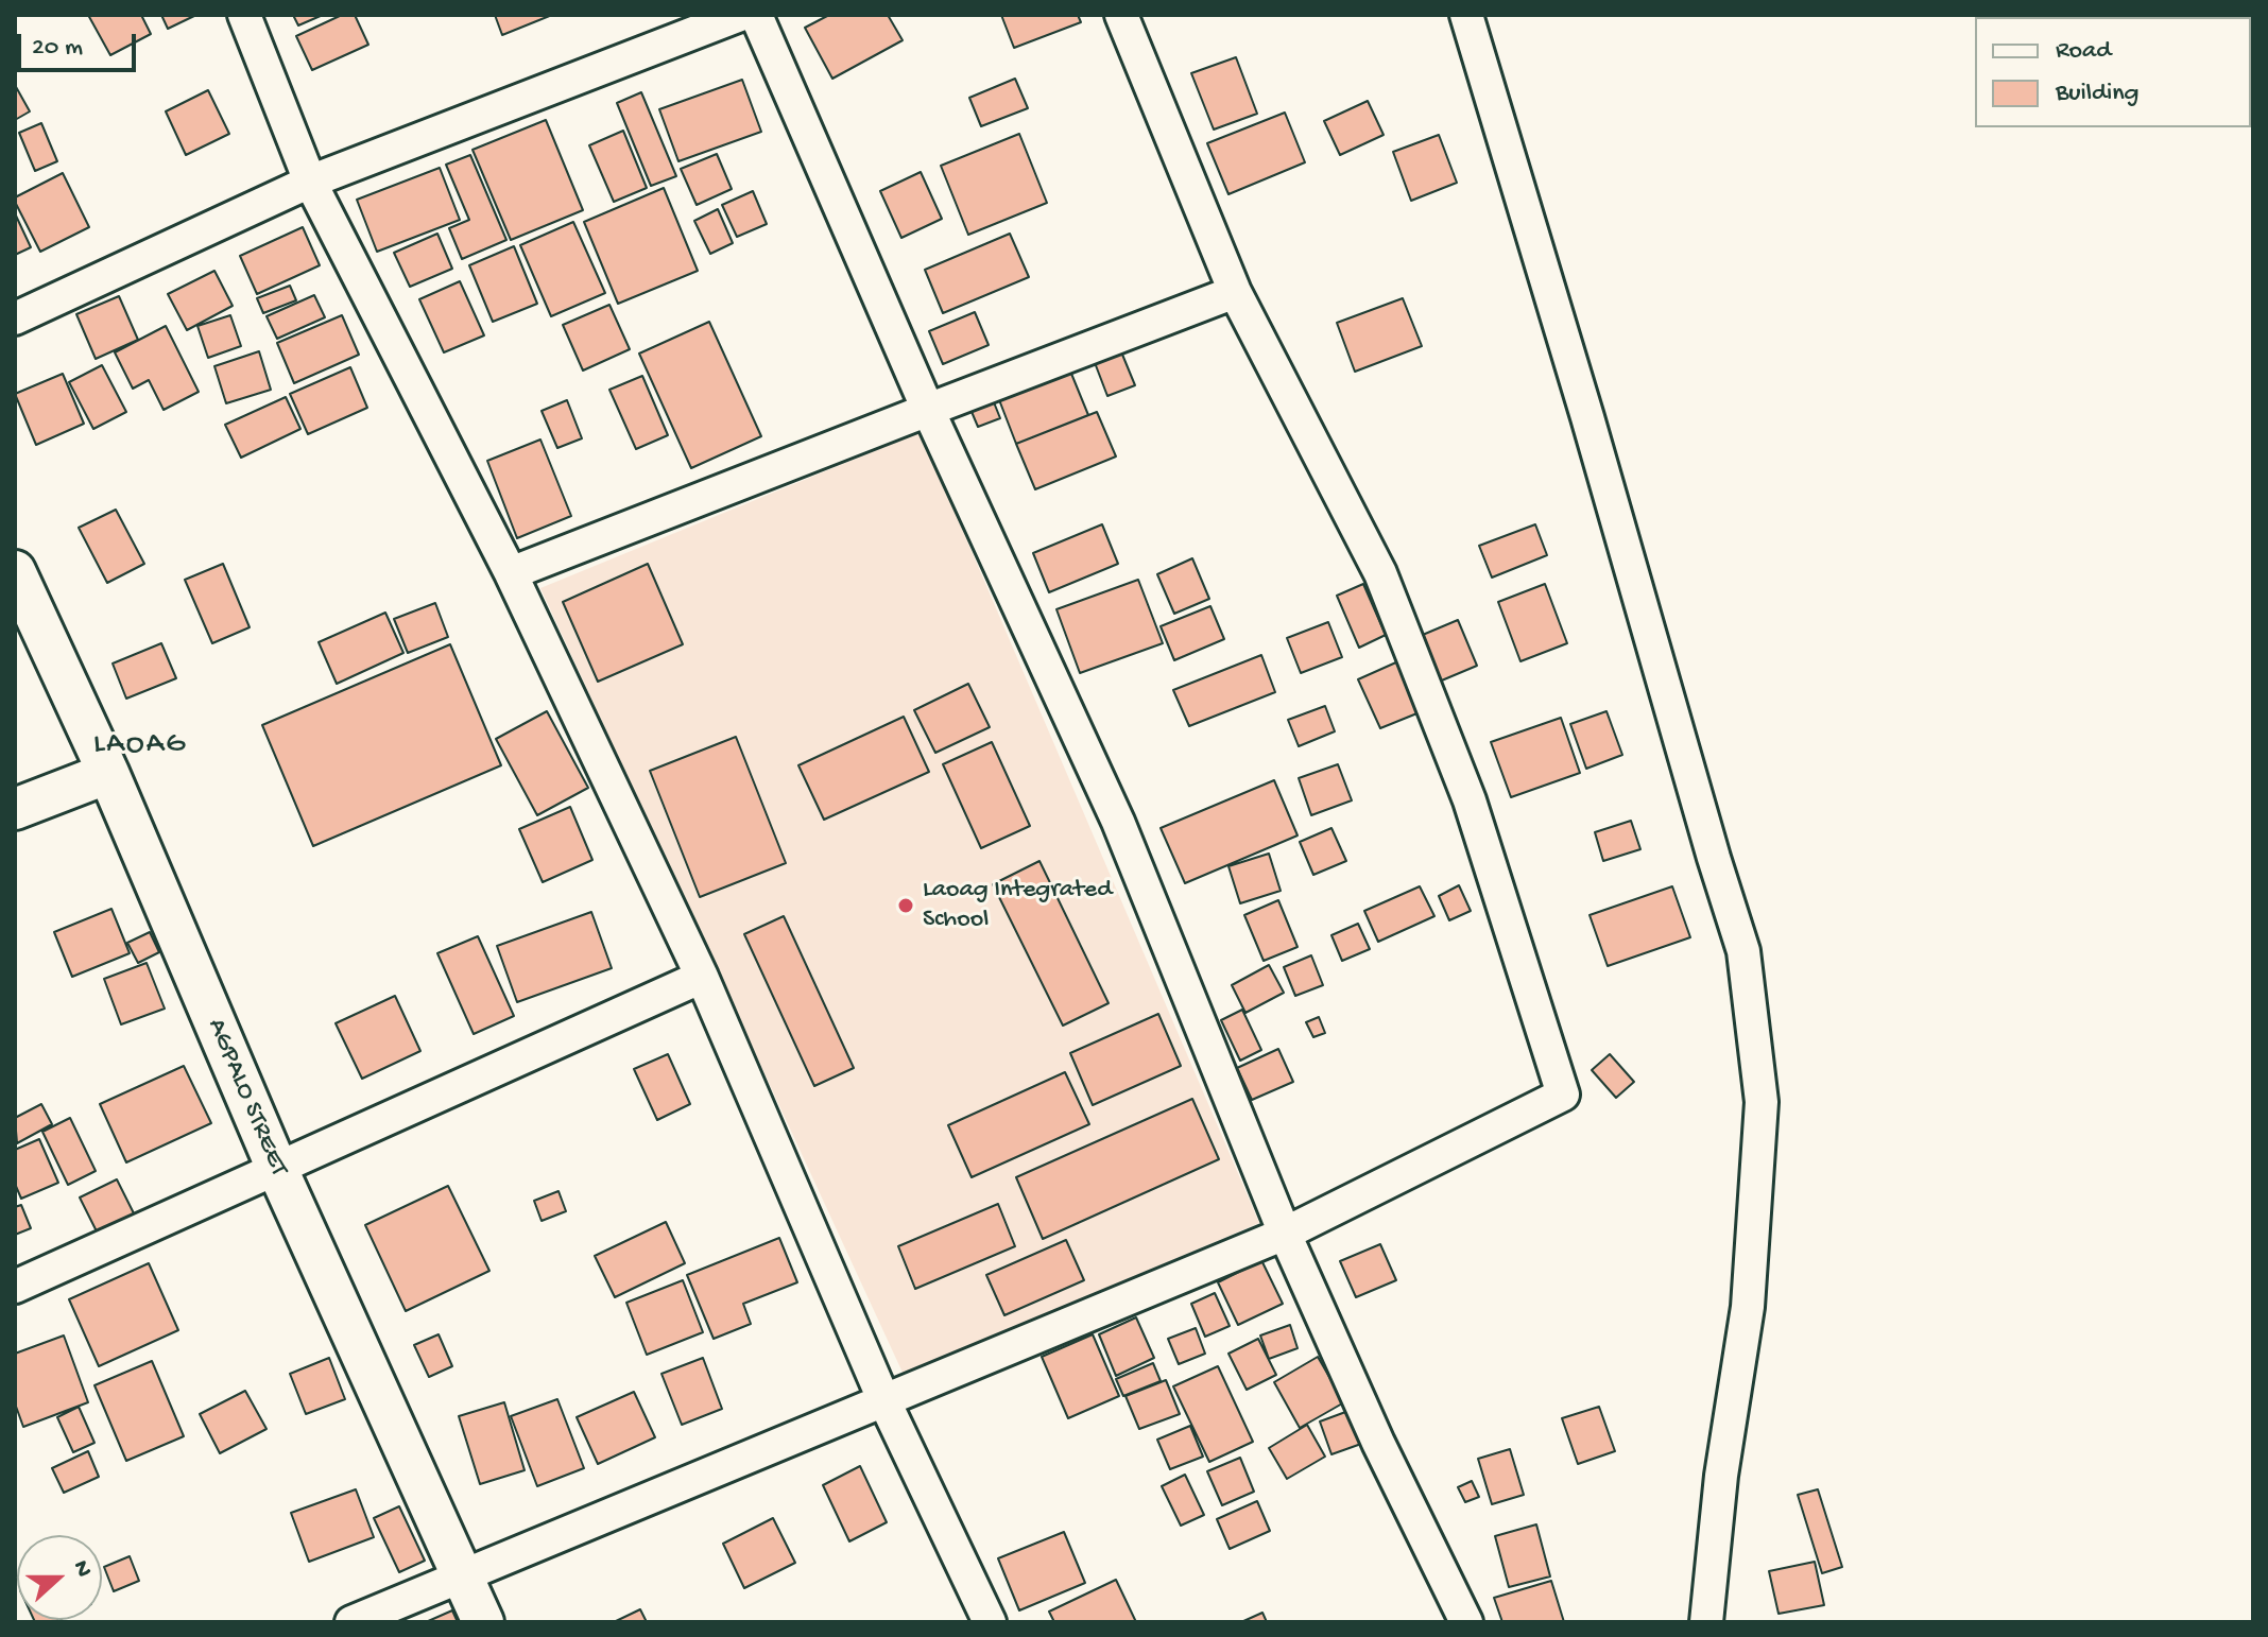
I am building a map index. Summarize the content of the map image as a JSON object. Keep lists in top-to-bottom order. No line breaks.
{"streets":{"street":["AGPALO STREET"]},"districts":["LAOAG"],"places":["Laoag Integrated School"],"legend":["Road","Building"],"scale_bar":"20 m","north":"right"}
